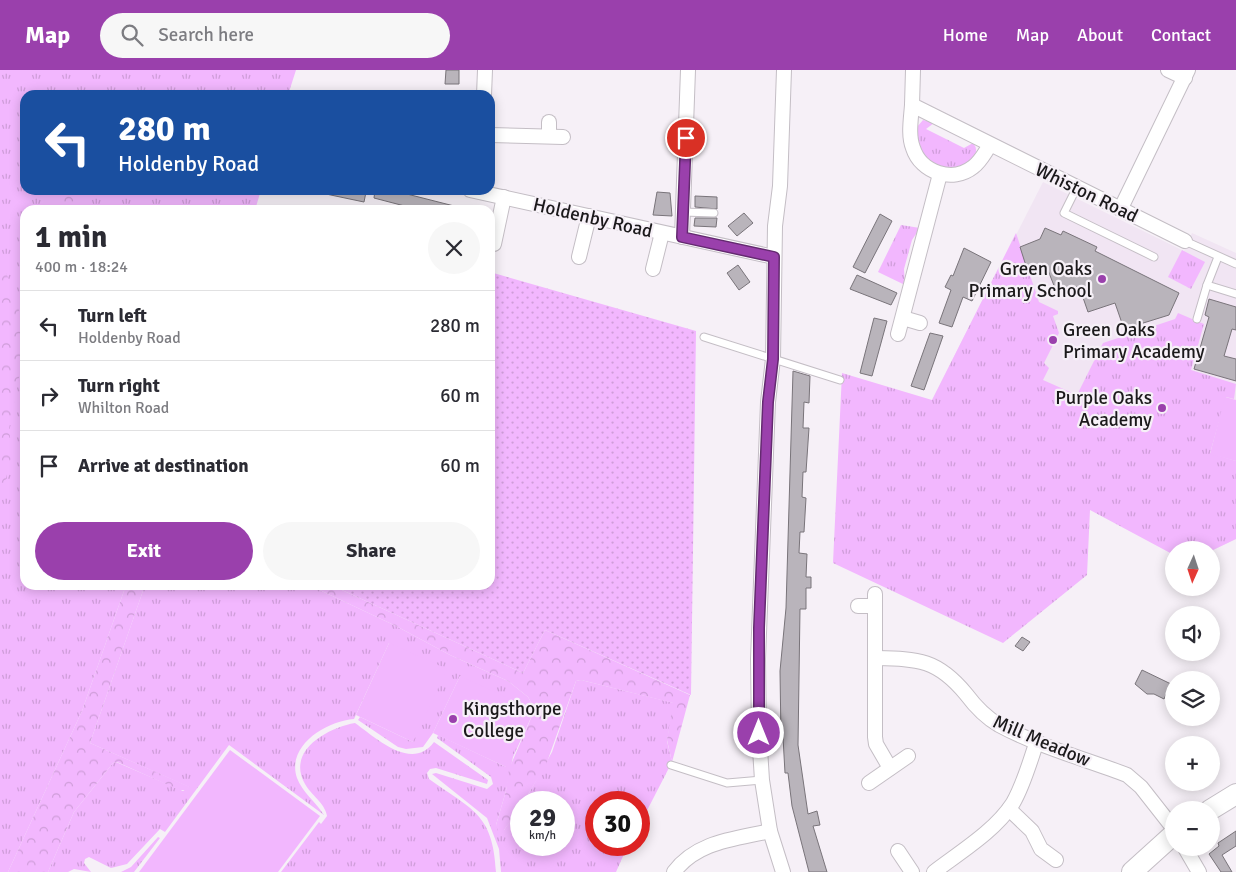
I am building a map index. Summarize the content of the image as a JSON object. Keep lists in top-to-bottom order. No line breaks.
{"streets":{"street":["Whiston Road","Holdenby Road","Mill Meadow"]},"places":["Green Oaks Primary School","Green Oaks Primary Academy","Purple Oaks Academy","Kingsthorpe College"],"north":"bottom","page":{"header":"Map","search":"Search here","nav":["Home","Map","About","Contact"],"turn":["280 m","Holdenby Road"],"heading":["1 min","400 m · 18:24"],"list":[{"name":"Turn left","note":"Holdenby Road","value":"280 m"},{"name":"Turn right","note":"Whilton Road","value":"60 m"},{"name":"Arrive at destination","value":"60 m"}],"buttons":["Exit","Share"],"map_buttons":["+","−"],"speed":"29 km/h","limit":"30"}}
